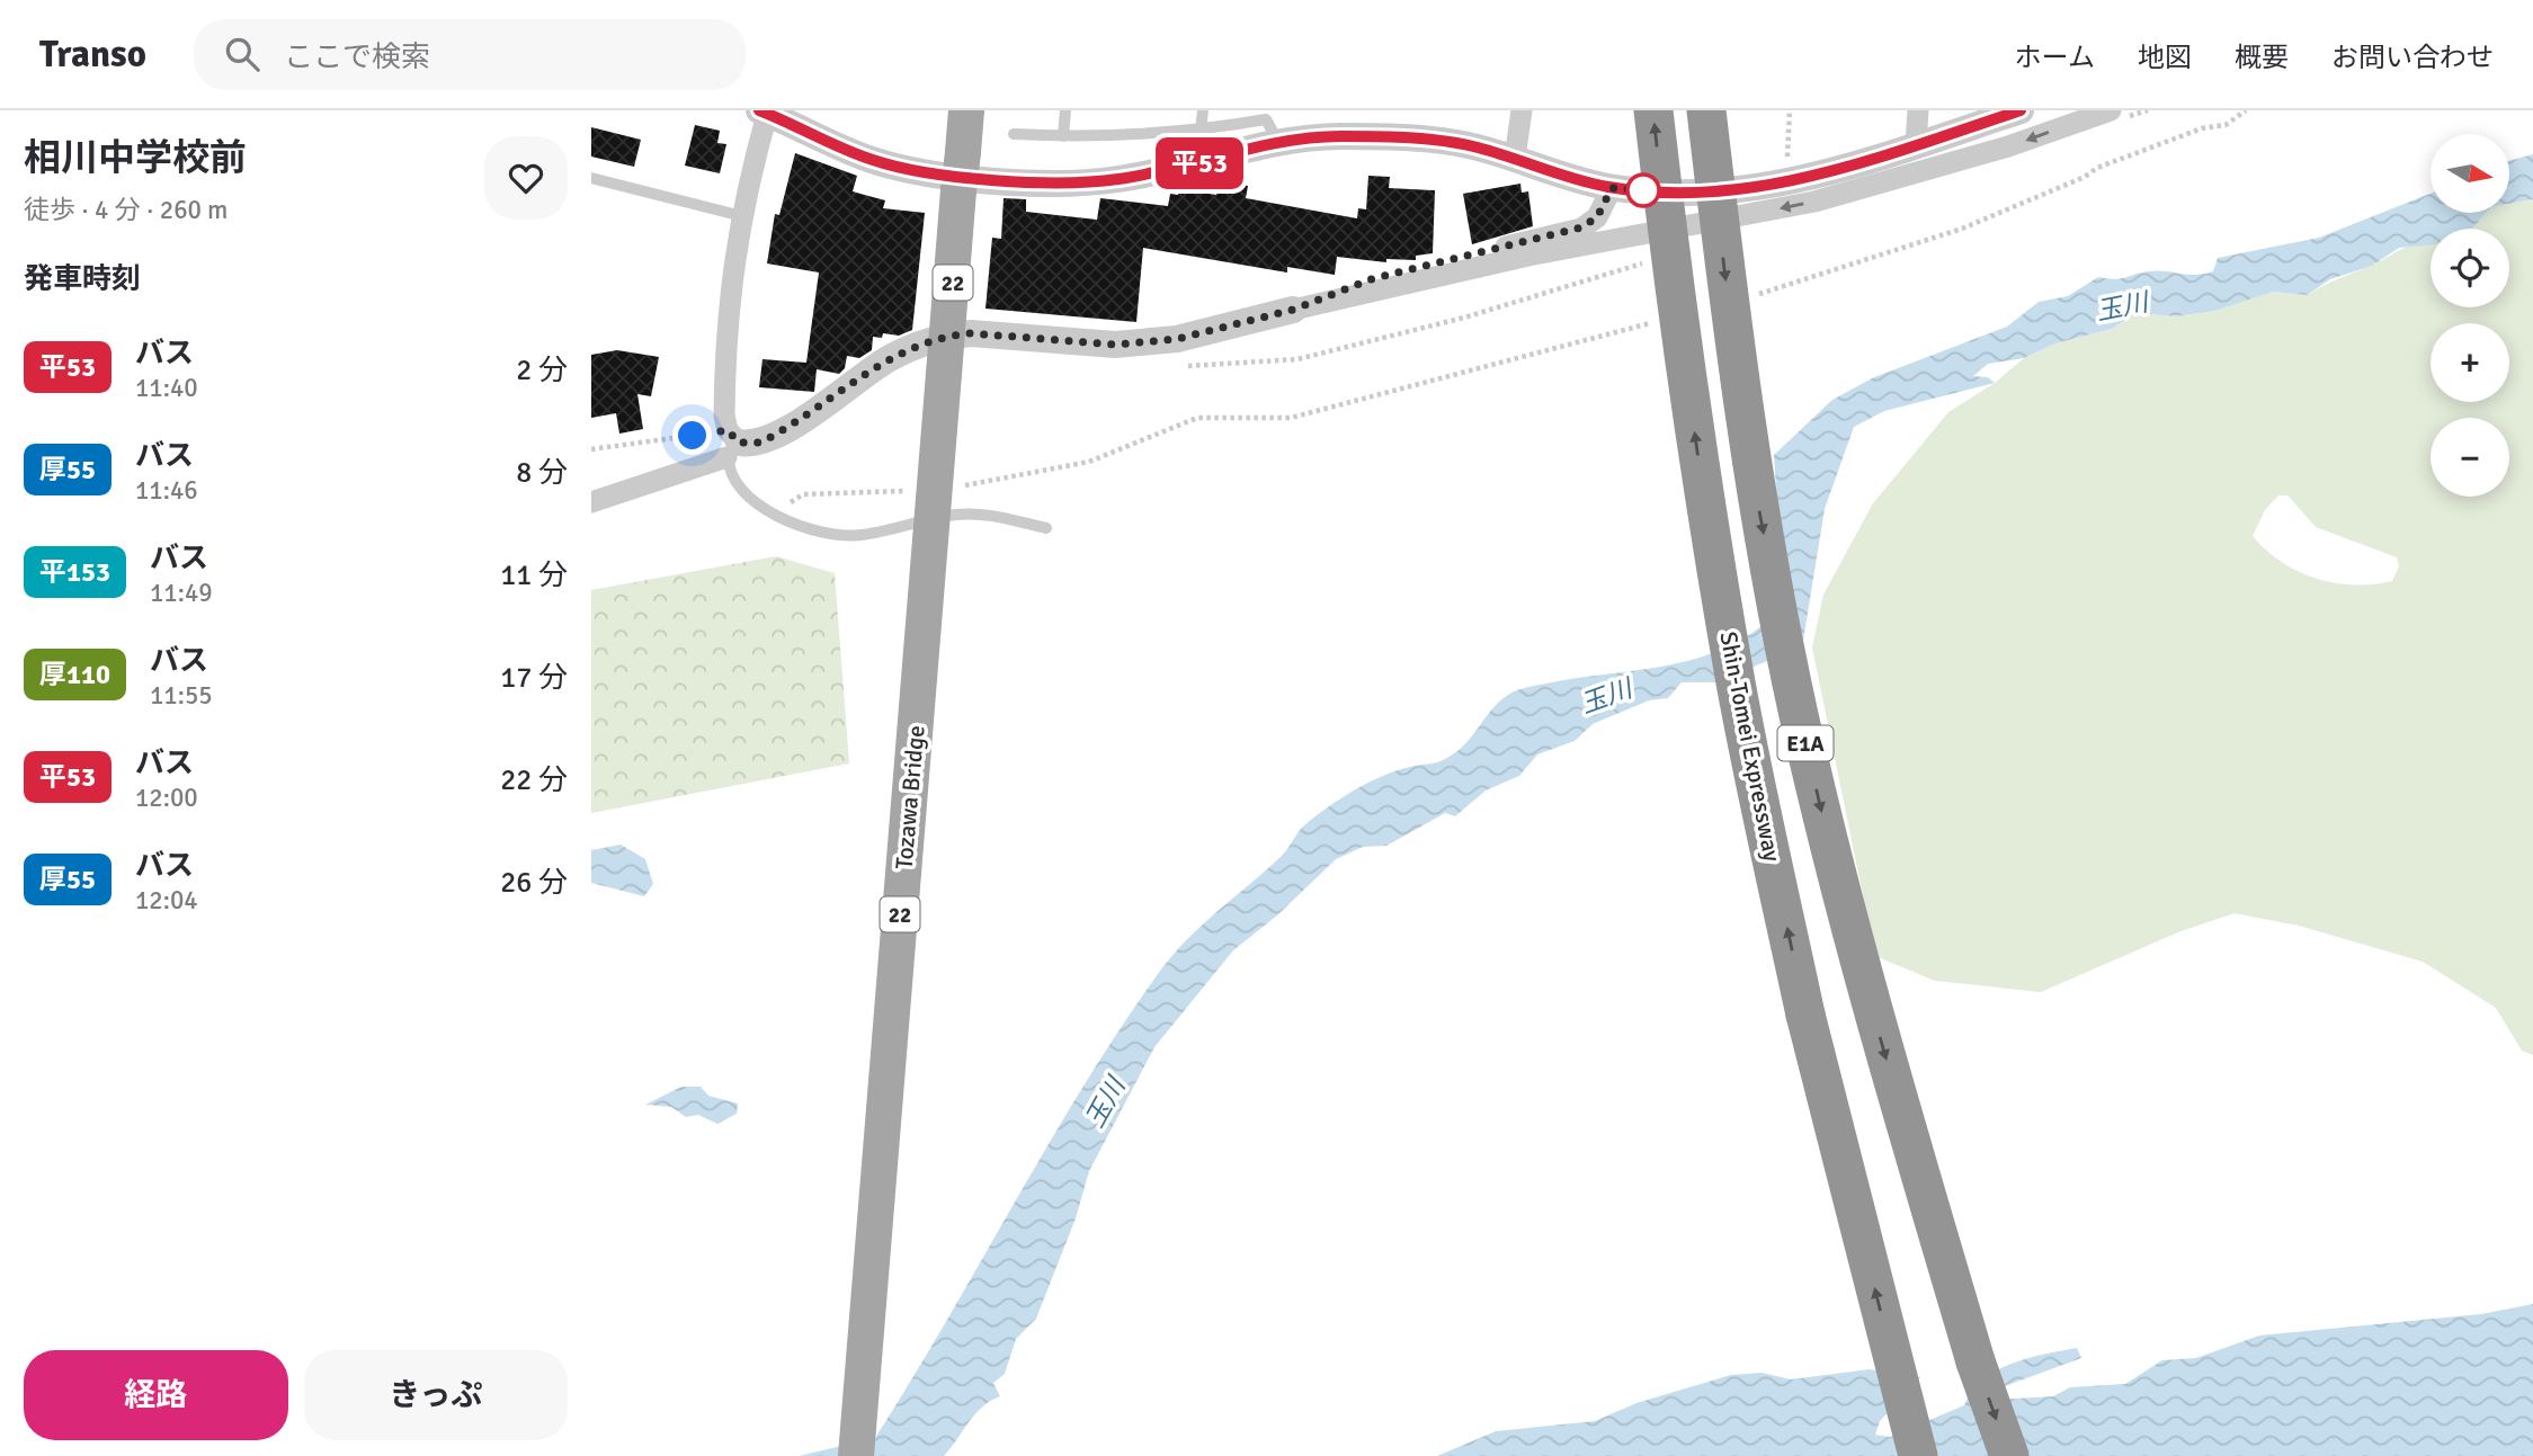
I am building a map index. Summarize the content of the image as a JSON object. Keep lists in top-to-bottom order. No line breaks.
{"streets":{"highway":["E1A","Shin-Tomei Expressway"],"main road":["22","Tozawa Bridge"]},"crossings":[["22","Tozawa Bridge"]],"water":["玉川"],"lines":["bus line 平53"],"north":"right","page":{"header":"Transo","search":"ここで検索","nav":["ホーム","地図","概要","お問い合わせ"],"heading":[["相川中学校前","徒歩 · 4 分 · 260 m"],"発車時刻"],"on_map":"平53","map_buttons":["+","−"],"list":[{"mark":"平53","name":"バス","note":"11:40","value":"2 分"},{"mark":"厚55","name":"バス","note":"11:46","value":"8 分"},{"mark":"平153","name":"バス","note":"11:49","value":"11 分"},{"mark":"厚110","name":"バス","note":"11:55","value":"17 分"},{"mark":"平53","name":"バス","note":"12:00","value":"22 分"},{"mark":"厚55","name":"バス","note":"12:04","value":"26 分"}],"buttons":["経路","きっぷ"]}}
